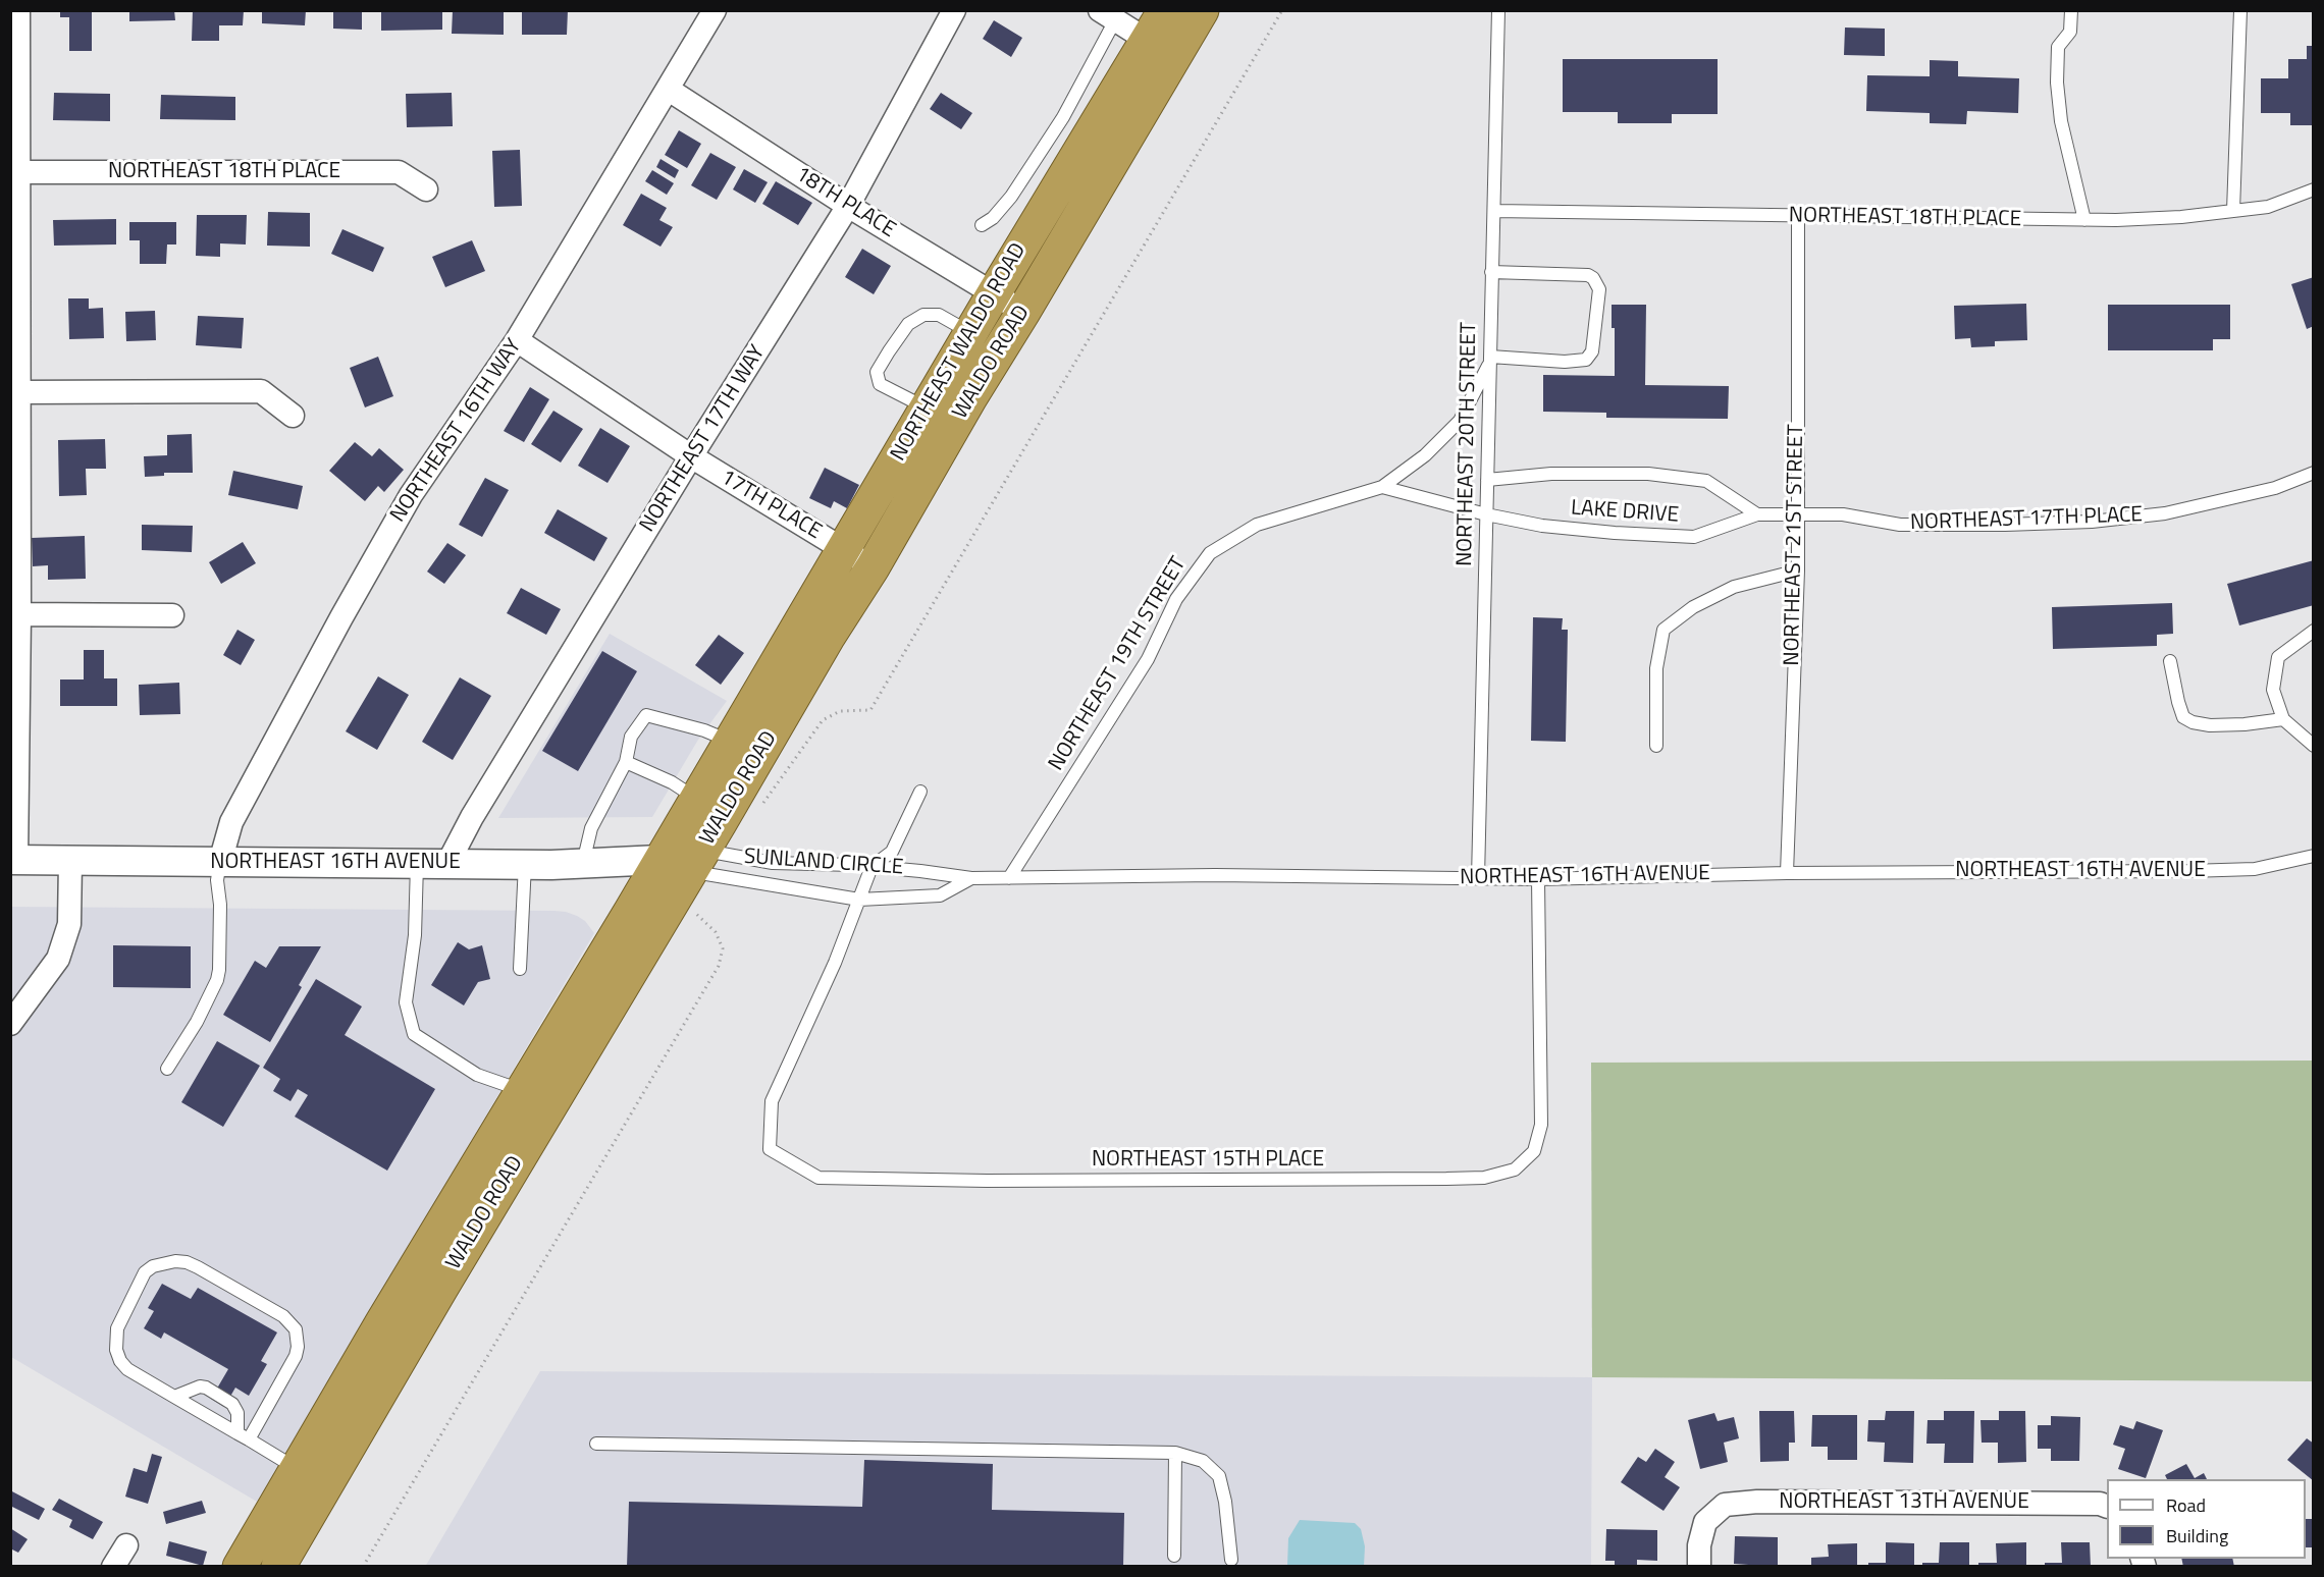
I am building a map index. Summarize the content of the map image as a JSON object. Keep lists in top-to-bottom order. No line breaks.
{"streets":{"highway":["NORTHEAST WALDO ROAD","WALDO ROAD"],"street":["NORTHEAST 18TH PLACE","18TH PLACE","NORTHEAST 16TH WAY","NORTHEAST 17TH WAY","17TH PLACE","NORTHEAST 16TH AVENUE","NORTHEAST 13TH AVENUE"],"lane":["NORTHEAST 20TH STREET","LAKE DRIVE","NORTHEAST 17TH PLACE","NORTHEAST 21ST STREET","NORTHEAST 19TH STREET","SUNLAND CIRCLE","NORTHEAST 15TH PLACE"]},"crossings":[["NORTHEAST 18TH PLACE","NORTHEAST 20TH STREET"],["NORTHEAST 18TH PLACE","NORTHEAST 21ST STREET"],["18TH PLACE","NORTHEAST WALDO ROAD"],["18TH PLACE","WALDO ROAD"],["18TH PLACE","NORTHEAST 16TH WAY"],["18TH PLACE","NORTHEAST 17TH WAY"],["NORTHEAST WALDO ROAD","WALDO ROAD"],["NORTHEAST WALDO ROAD","17TH PLACE"],["WALDO ROAD","17TH PLACE"],["WALDO ROAD","NORTHEAST 16TH AVENUE"],["WALDO ROAD","SUNLAND CIRCLE"],["NORTHEAST 16TH WAY","17TH PLACE"],["NORTHEAST 16TH WAY","NORTHEAST 16TH AVENUE"],["NORTHEAST 17TH WAY","17TH PLACE"],["NORTHEAST 17TH WAY","NORTHEAST 16TH AVENUE"],["NORTHEAST 20TH STREET","LAKE DRIVE"],["NORTHEAST 20TH STREET","NORTHEAST 19TH STREET"],["NORTHEAST 20TH STREET","NORTHEAST 16TH AVENUE"],["LAKE DRIVE","NORTHEAST 17TH PLACE"],["LAKE DRIVE","NORTHEAST 19TH STREET"],["NORTHEAST 17TH PLACE","NORTHEAST 21ST STREET"],["NORTHEAST 21ST STREET","NORTHEAST 16TH AVENUE"],["NORTHEAST 19TH STREET","NORTHEAST 16TH AVENUE"],["NORTHEAST 16TH AVENUE","SUNLAND CIRCLE"],["NORTHEAST 16TH AVENUE","NORTHEAST 15TH PLACE"],["SUNLAND CIRCLE","NORTHEAST 15TH PLACE"]],"legend":["Road","Building"]}
